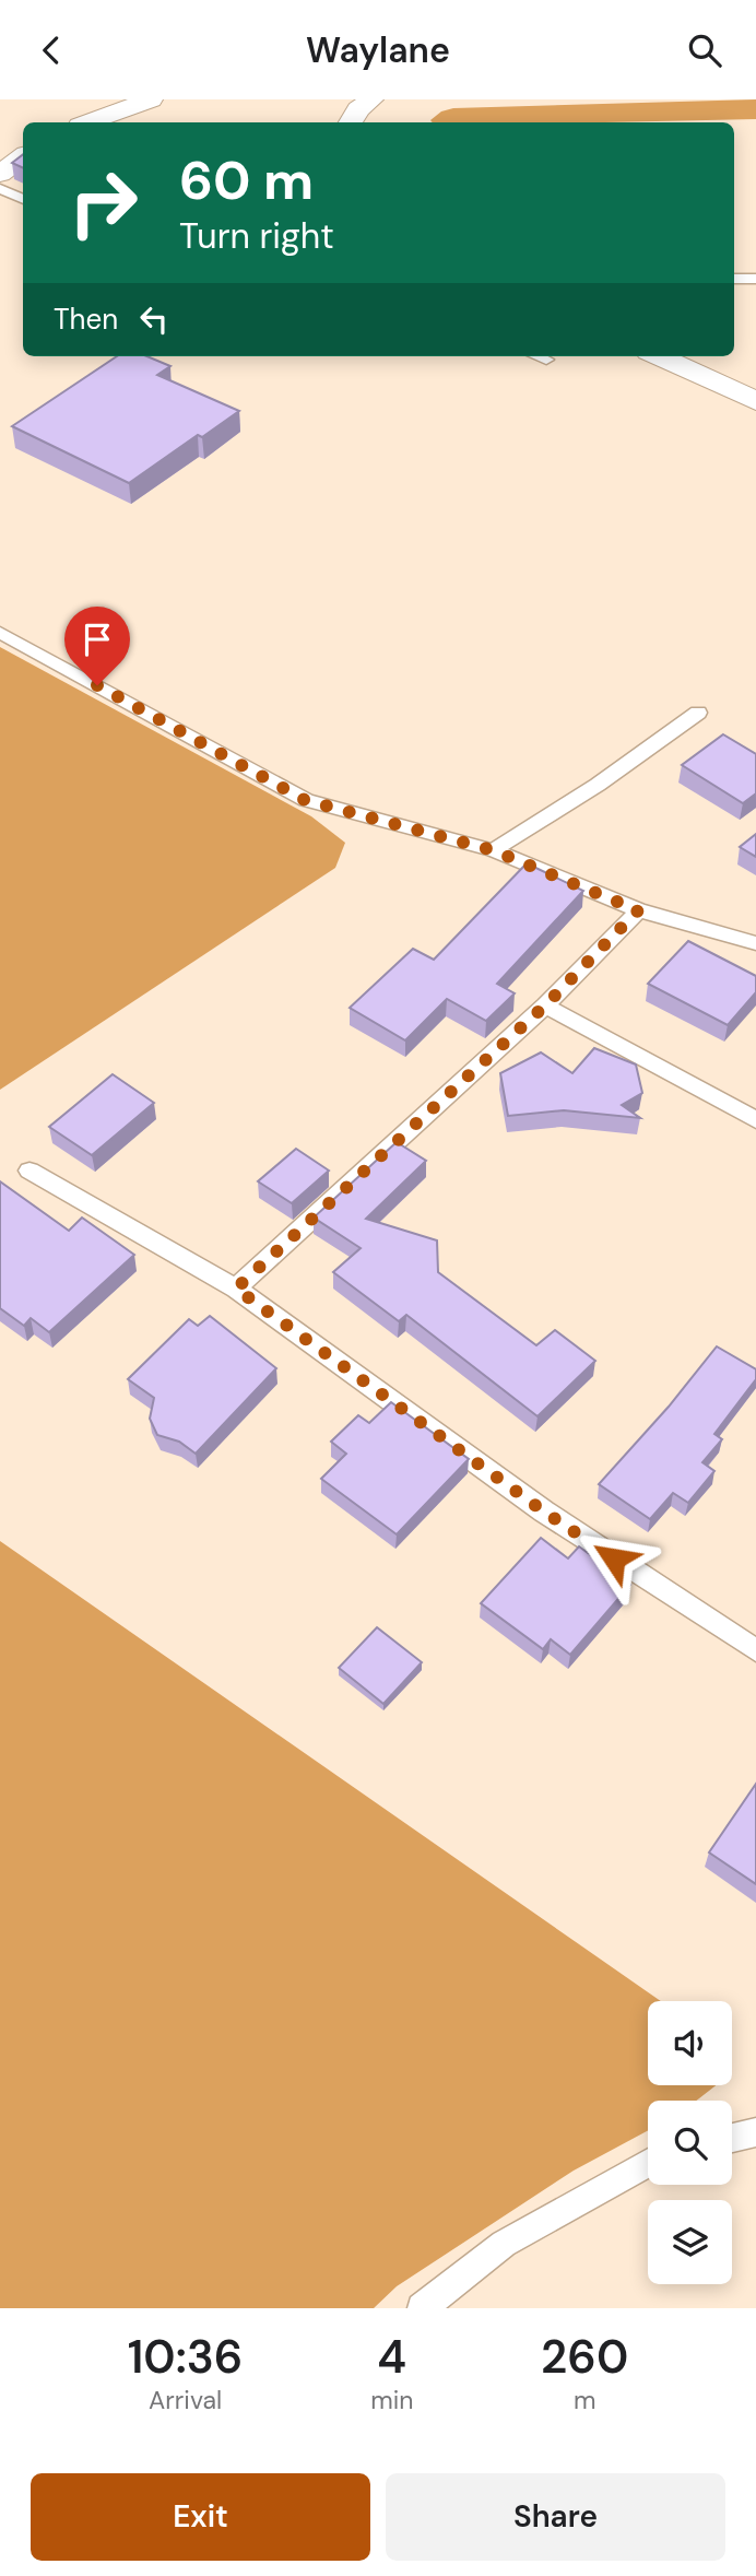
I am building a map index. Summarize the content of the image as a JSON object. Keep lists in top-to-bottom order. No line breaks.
{"page":{"header":"Waylane","turn":["60 m","Turn right"],"then":"Then","eta":["10:36","Arrival","4","min","260","m"],"buttons":["Exit","Share"]}}
